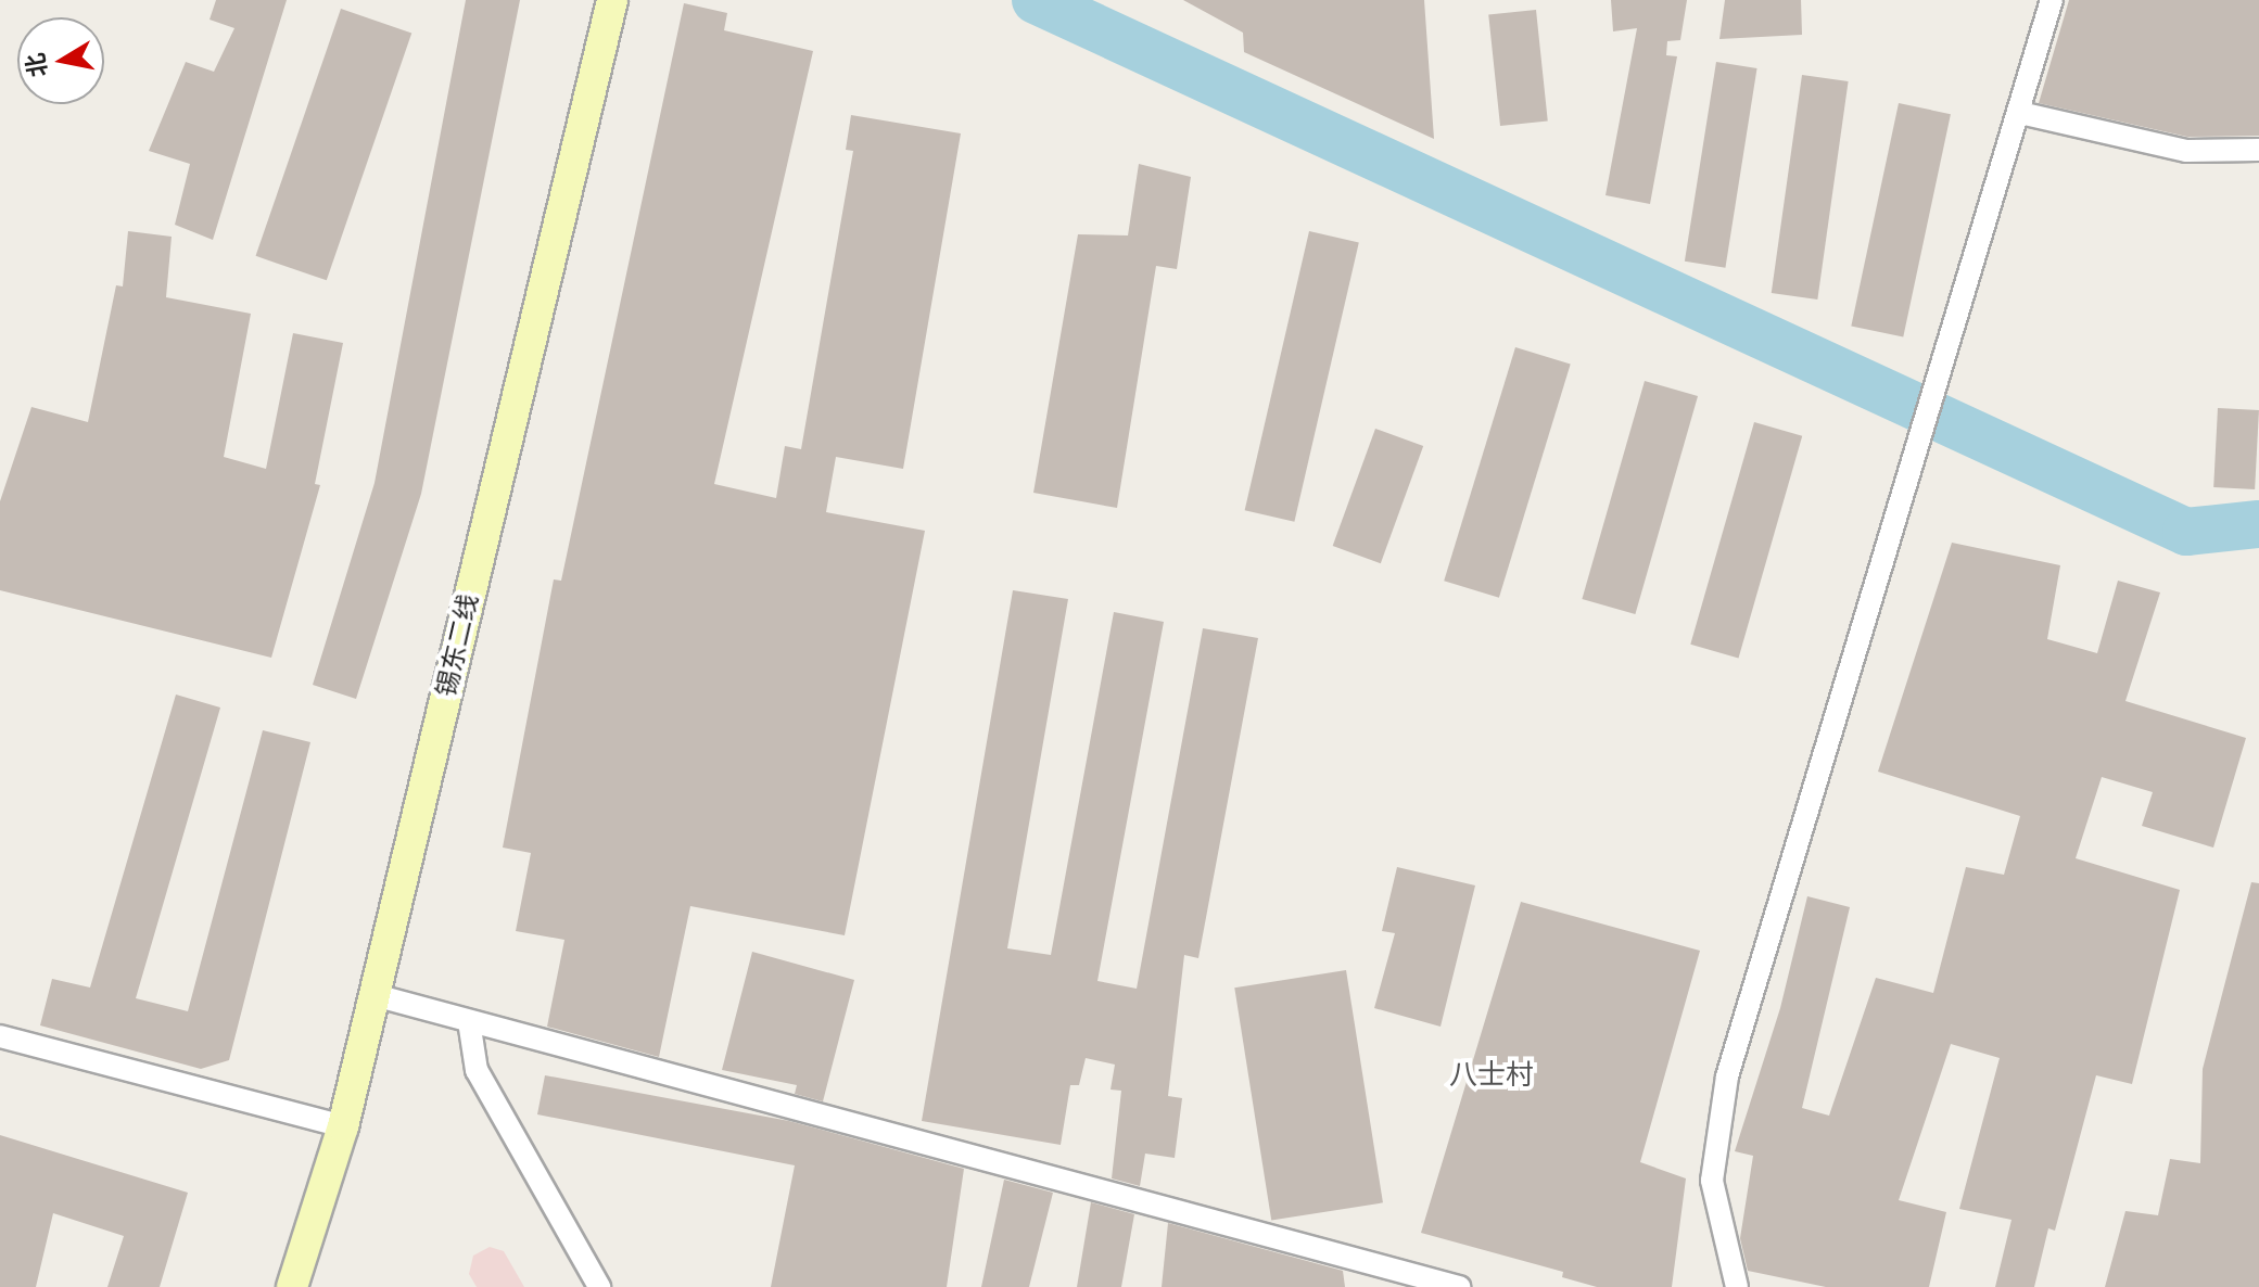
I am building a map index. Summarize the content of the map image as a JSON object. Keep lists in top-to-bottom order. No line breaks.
{"streets":{"main road":["锡东二线"]},"districts":["八士村"],"north":"left"}
